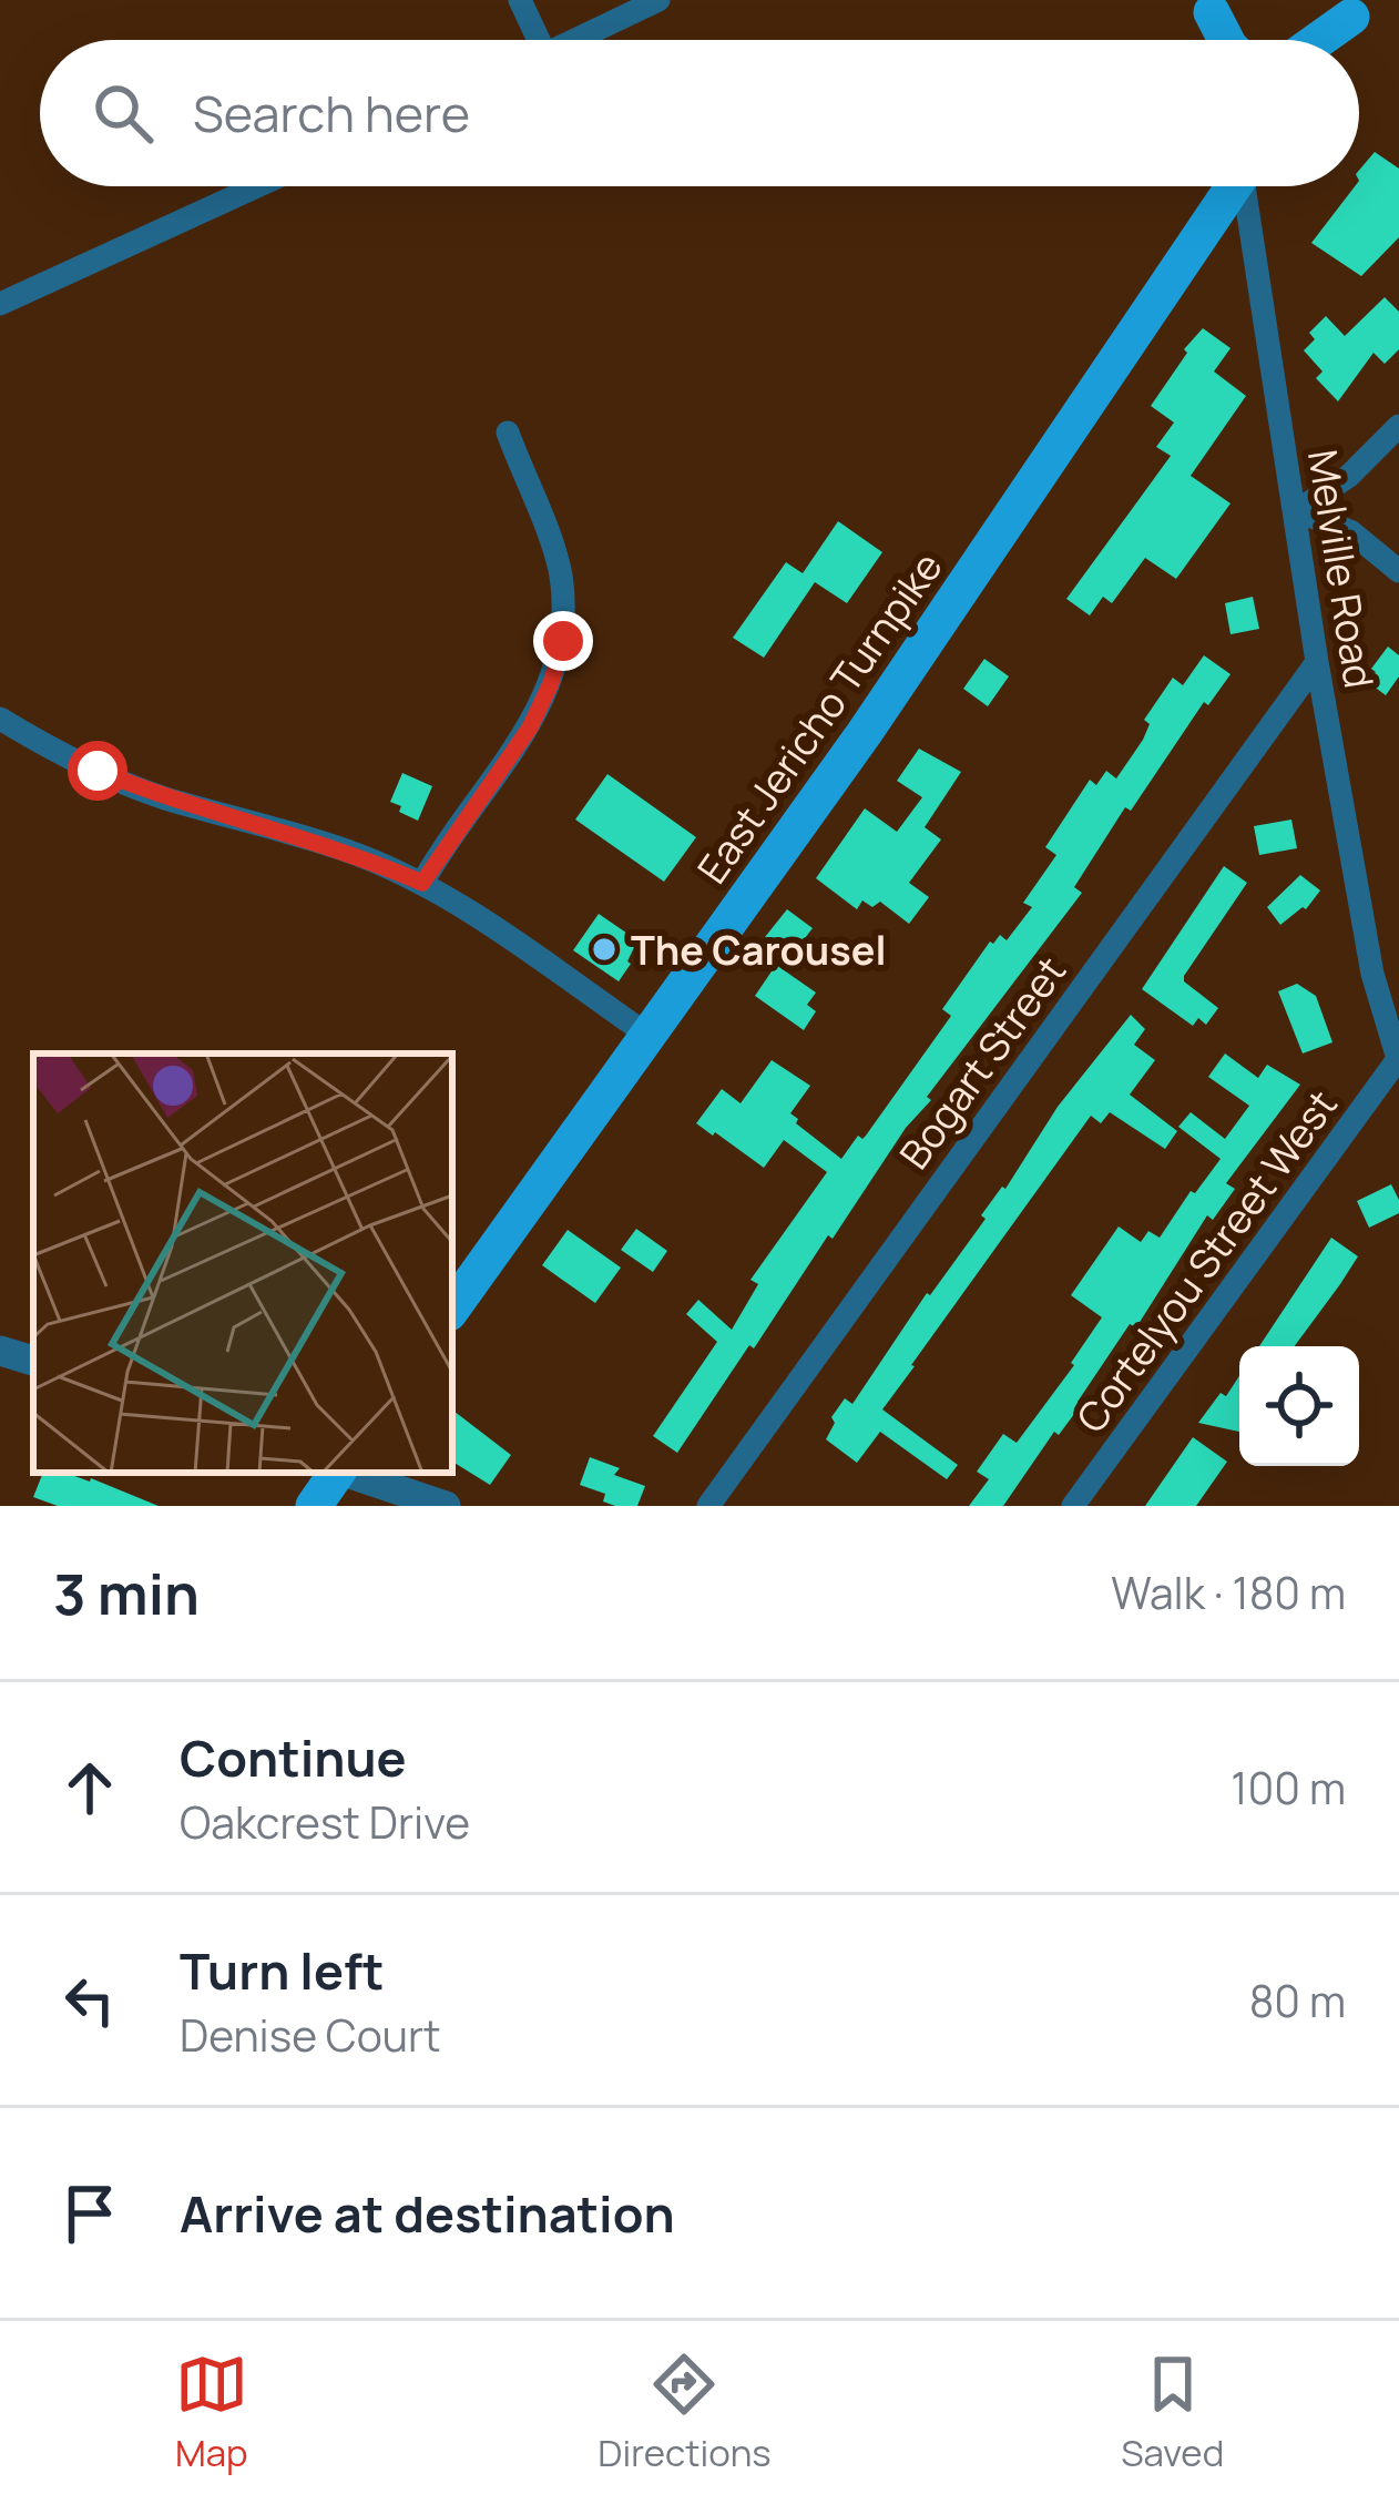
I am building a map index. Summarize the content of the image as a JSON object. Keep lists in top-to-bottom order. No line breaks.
{"streets":{"main road":["East Jericho Turnpike"],"street":["Melville Road","Bogart Street","Cortelyou Street West"]},"crossings":[["Melville Road","Bogart Street"],["Melville Road","Cortelyou Street West"]],"places":["The Carousel"],"page":{"search":"Search here","heading":["3 min","Walk · 180 m"],"list":[["Continue","Oakcrest Drive","100 m"],["Turn left","Denise Court","80 m"],"Arrive at destination"],"nav":["Map","Directions","Saved"]}}
